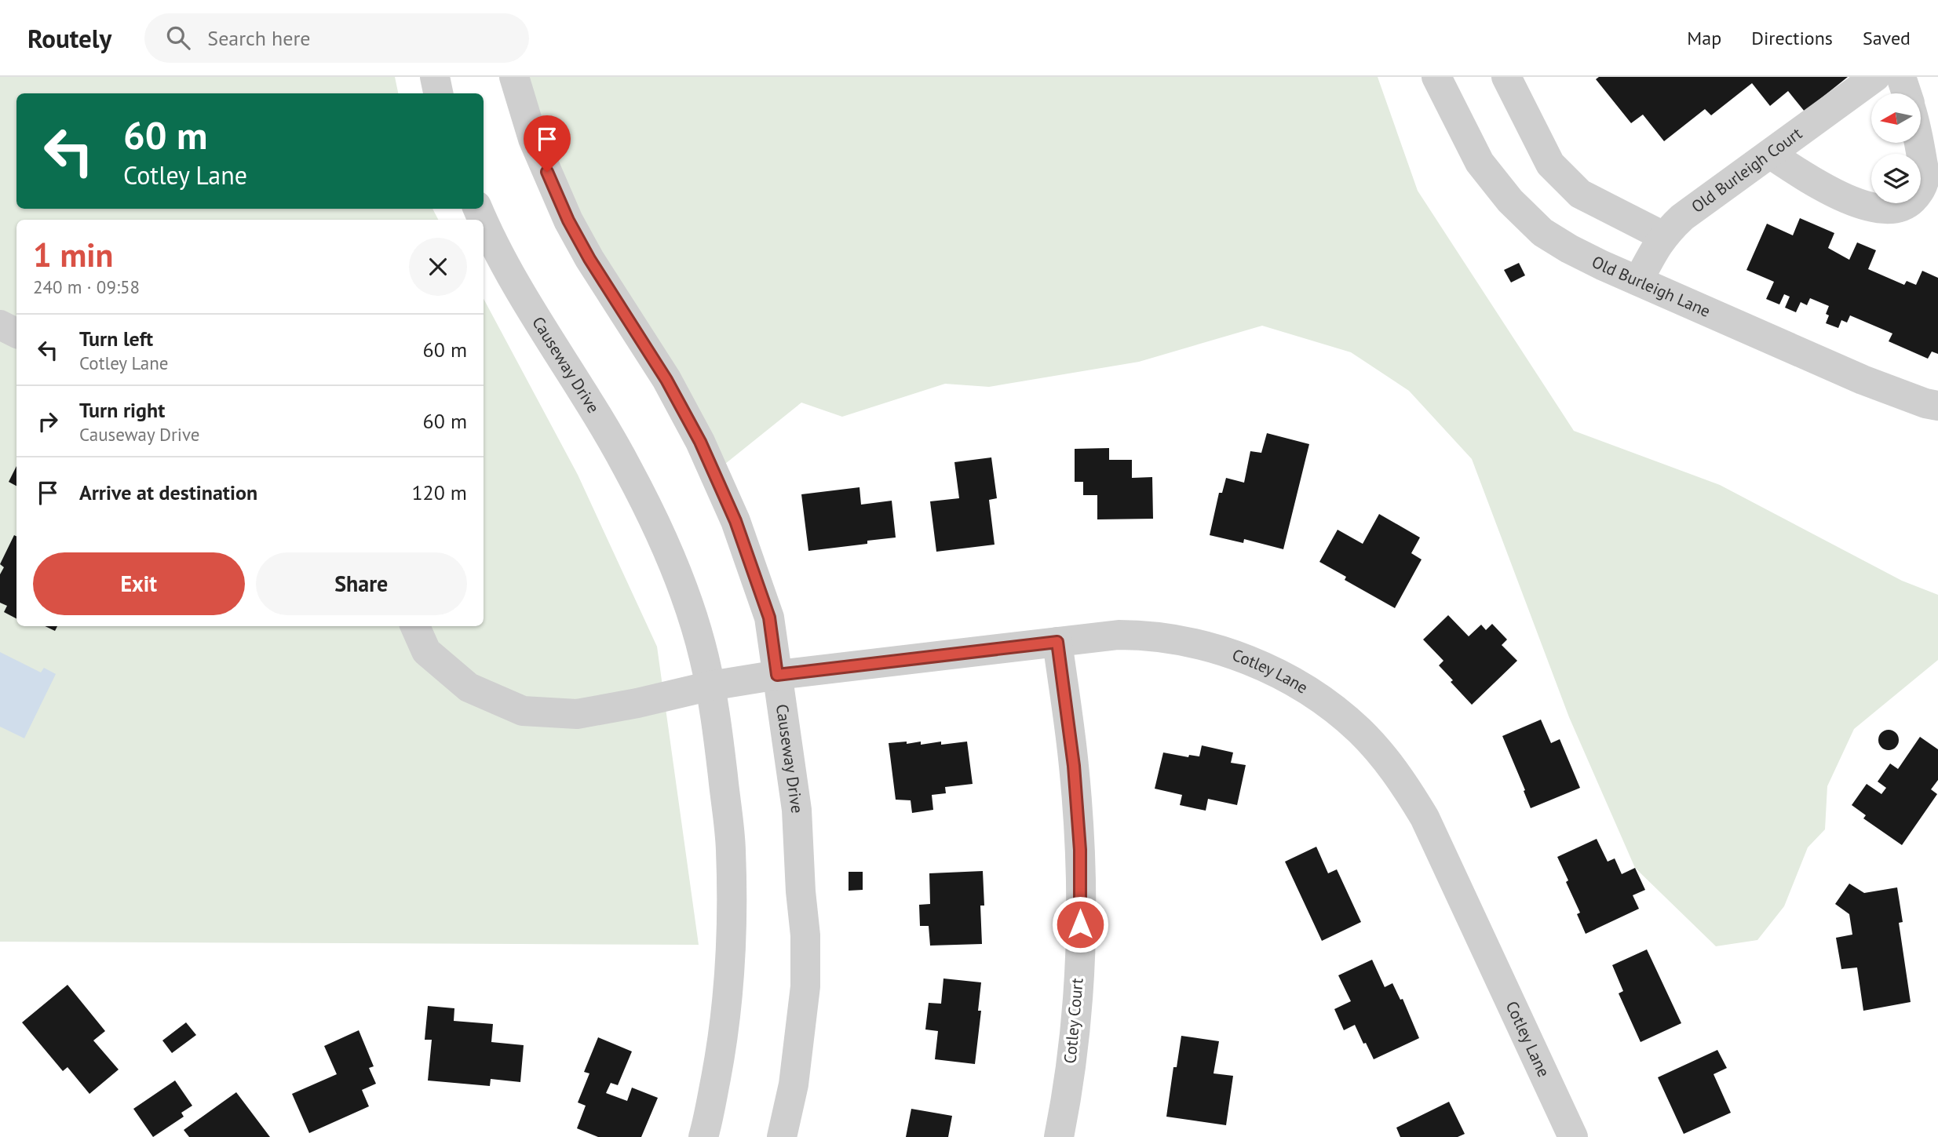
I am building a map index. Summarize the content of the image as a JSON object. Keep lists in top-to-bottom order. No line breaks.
{"streets":{"street":["Old Burleigh Court","Old Burleigh Lane","Causeway Drive","Cotley Lane","Cotley Court"]},"crossings":[["Old Burleigh Court","Old Burleigh Lane"],["Causeway Drive","Cotley Lane"],["Cotley Lane","Cotley Court"]],"north":"left","page":{"header":"Routely","search":"Search here","nav":["Map","Directions","Saved"],"turn":["60 m","Cotley Lane"],"heading":["1 min","240 m · 09:58"],"list":[{"name":"Turn left","note":"Cotley Lane","value":"60 m"},{"name":"Turn right","note":"Causeway Drive","value":"60 m"},{"name":"Arrive at destination","value":"120 m"}],"buttons":["Exit","Share"]}}
